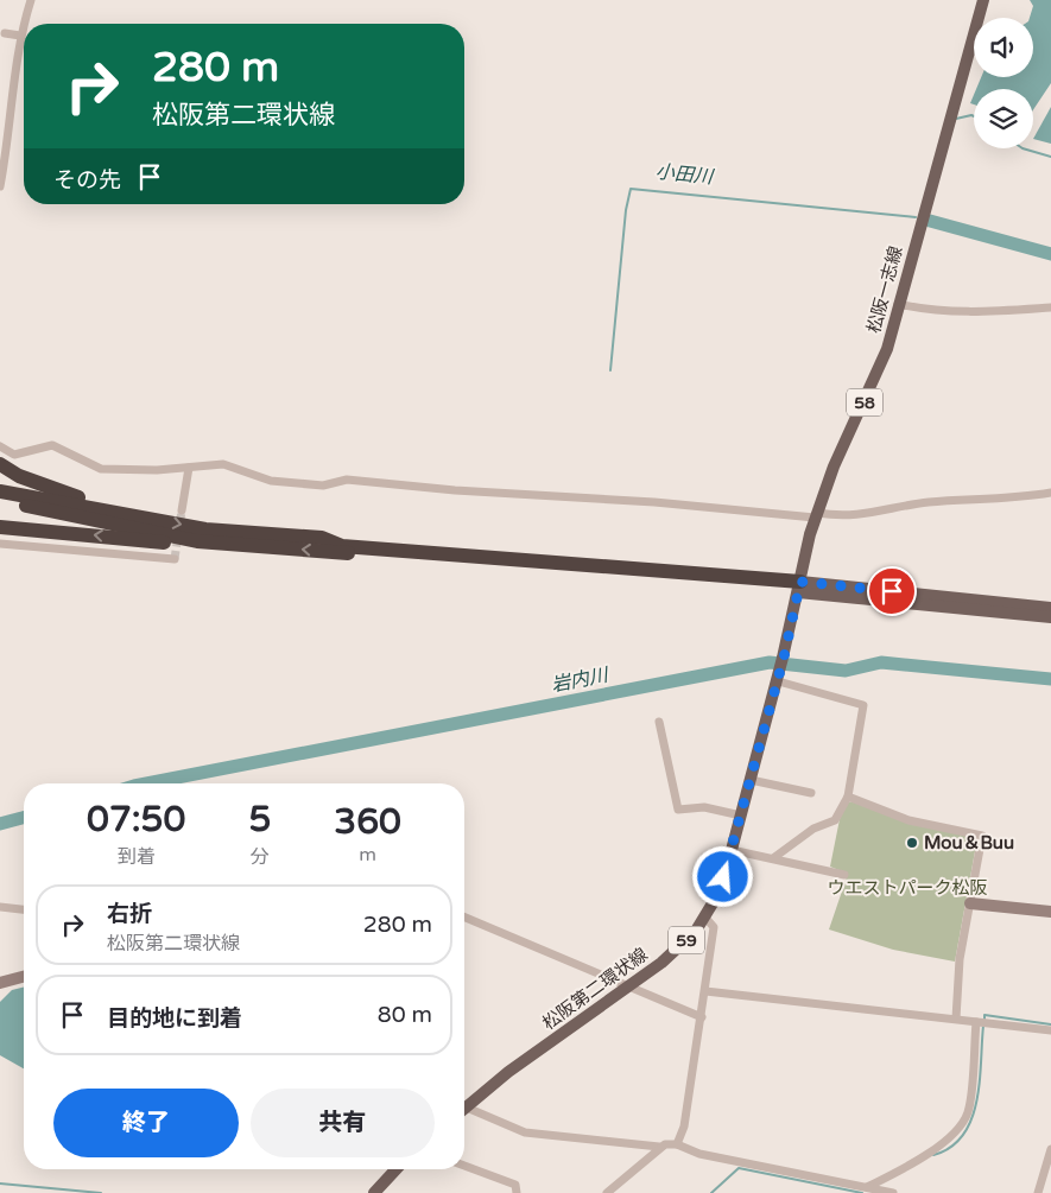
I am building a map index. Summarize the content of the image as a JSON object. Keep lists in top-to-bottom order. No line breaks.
{"streets":{"main road":["松阪一志線","58","59","松阪第二環状線"]},"crossings":[["松阪一志線","松阪第二環状線"]],"water":["小田川","岩内川"],"parks":["ウエストパーク松阪"],"places":["Mou＆Buu"],"page":{"turn":["280 m","松阪第二環状線"],"then":"その先","eta":["07:50","到着","5","分","360","m"],"list":[{"name":"右折","note":"松阪第二環状線","value":"280 m"},{"name":"目的地に到着","value":"80 m"}],"buttons":["終了","共有"]}}
